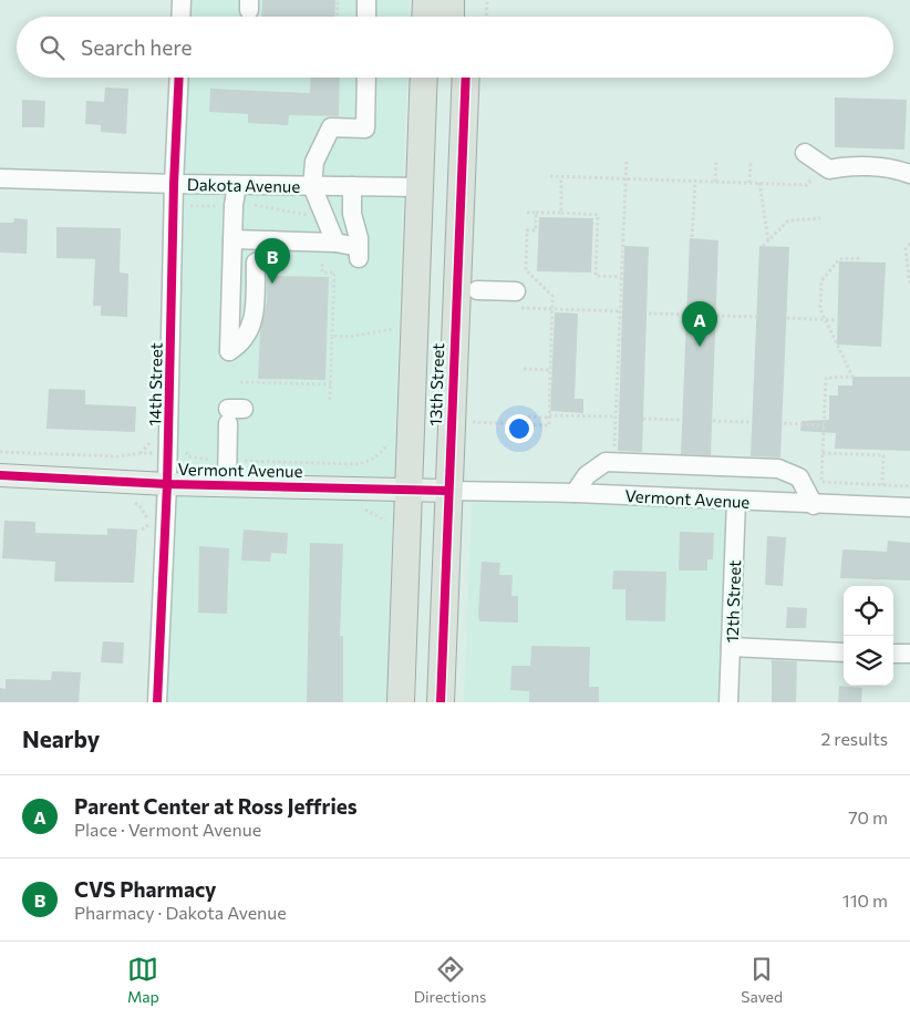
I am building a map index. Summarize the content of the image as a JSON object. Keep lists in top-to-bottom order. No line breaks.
{"streets":{"highway":["13th Street"],"main road":["Vermont Avenue"],"street":["Dakota Avenue","14th Street","12th Street"]},"crossings":[["Dakota Avenue","14th Street"],["Dakota Avenue","13th Street"],["14th Street","Vermont Avenue"],["13th Street","Vermont Avenue"],["Vermont Avenue","12th Street"]],"page":{"search":"Search here","pins":["B","A"],"heading":["Nearby","2 results"],"list":[{"mark":"A","name":"Parent Center at Ross Jeffries","note":"Place · Vermont Avenue","value":"70 m"},{"mark":"B","name":"CVS Pharmacy","note":"Pharmacy · Dakota Avenue","value":"110 m"}],"nav":["Map","Directions","Saved"]}}
